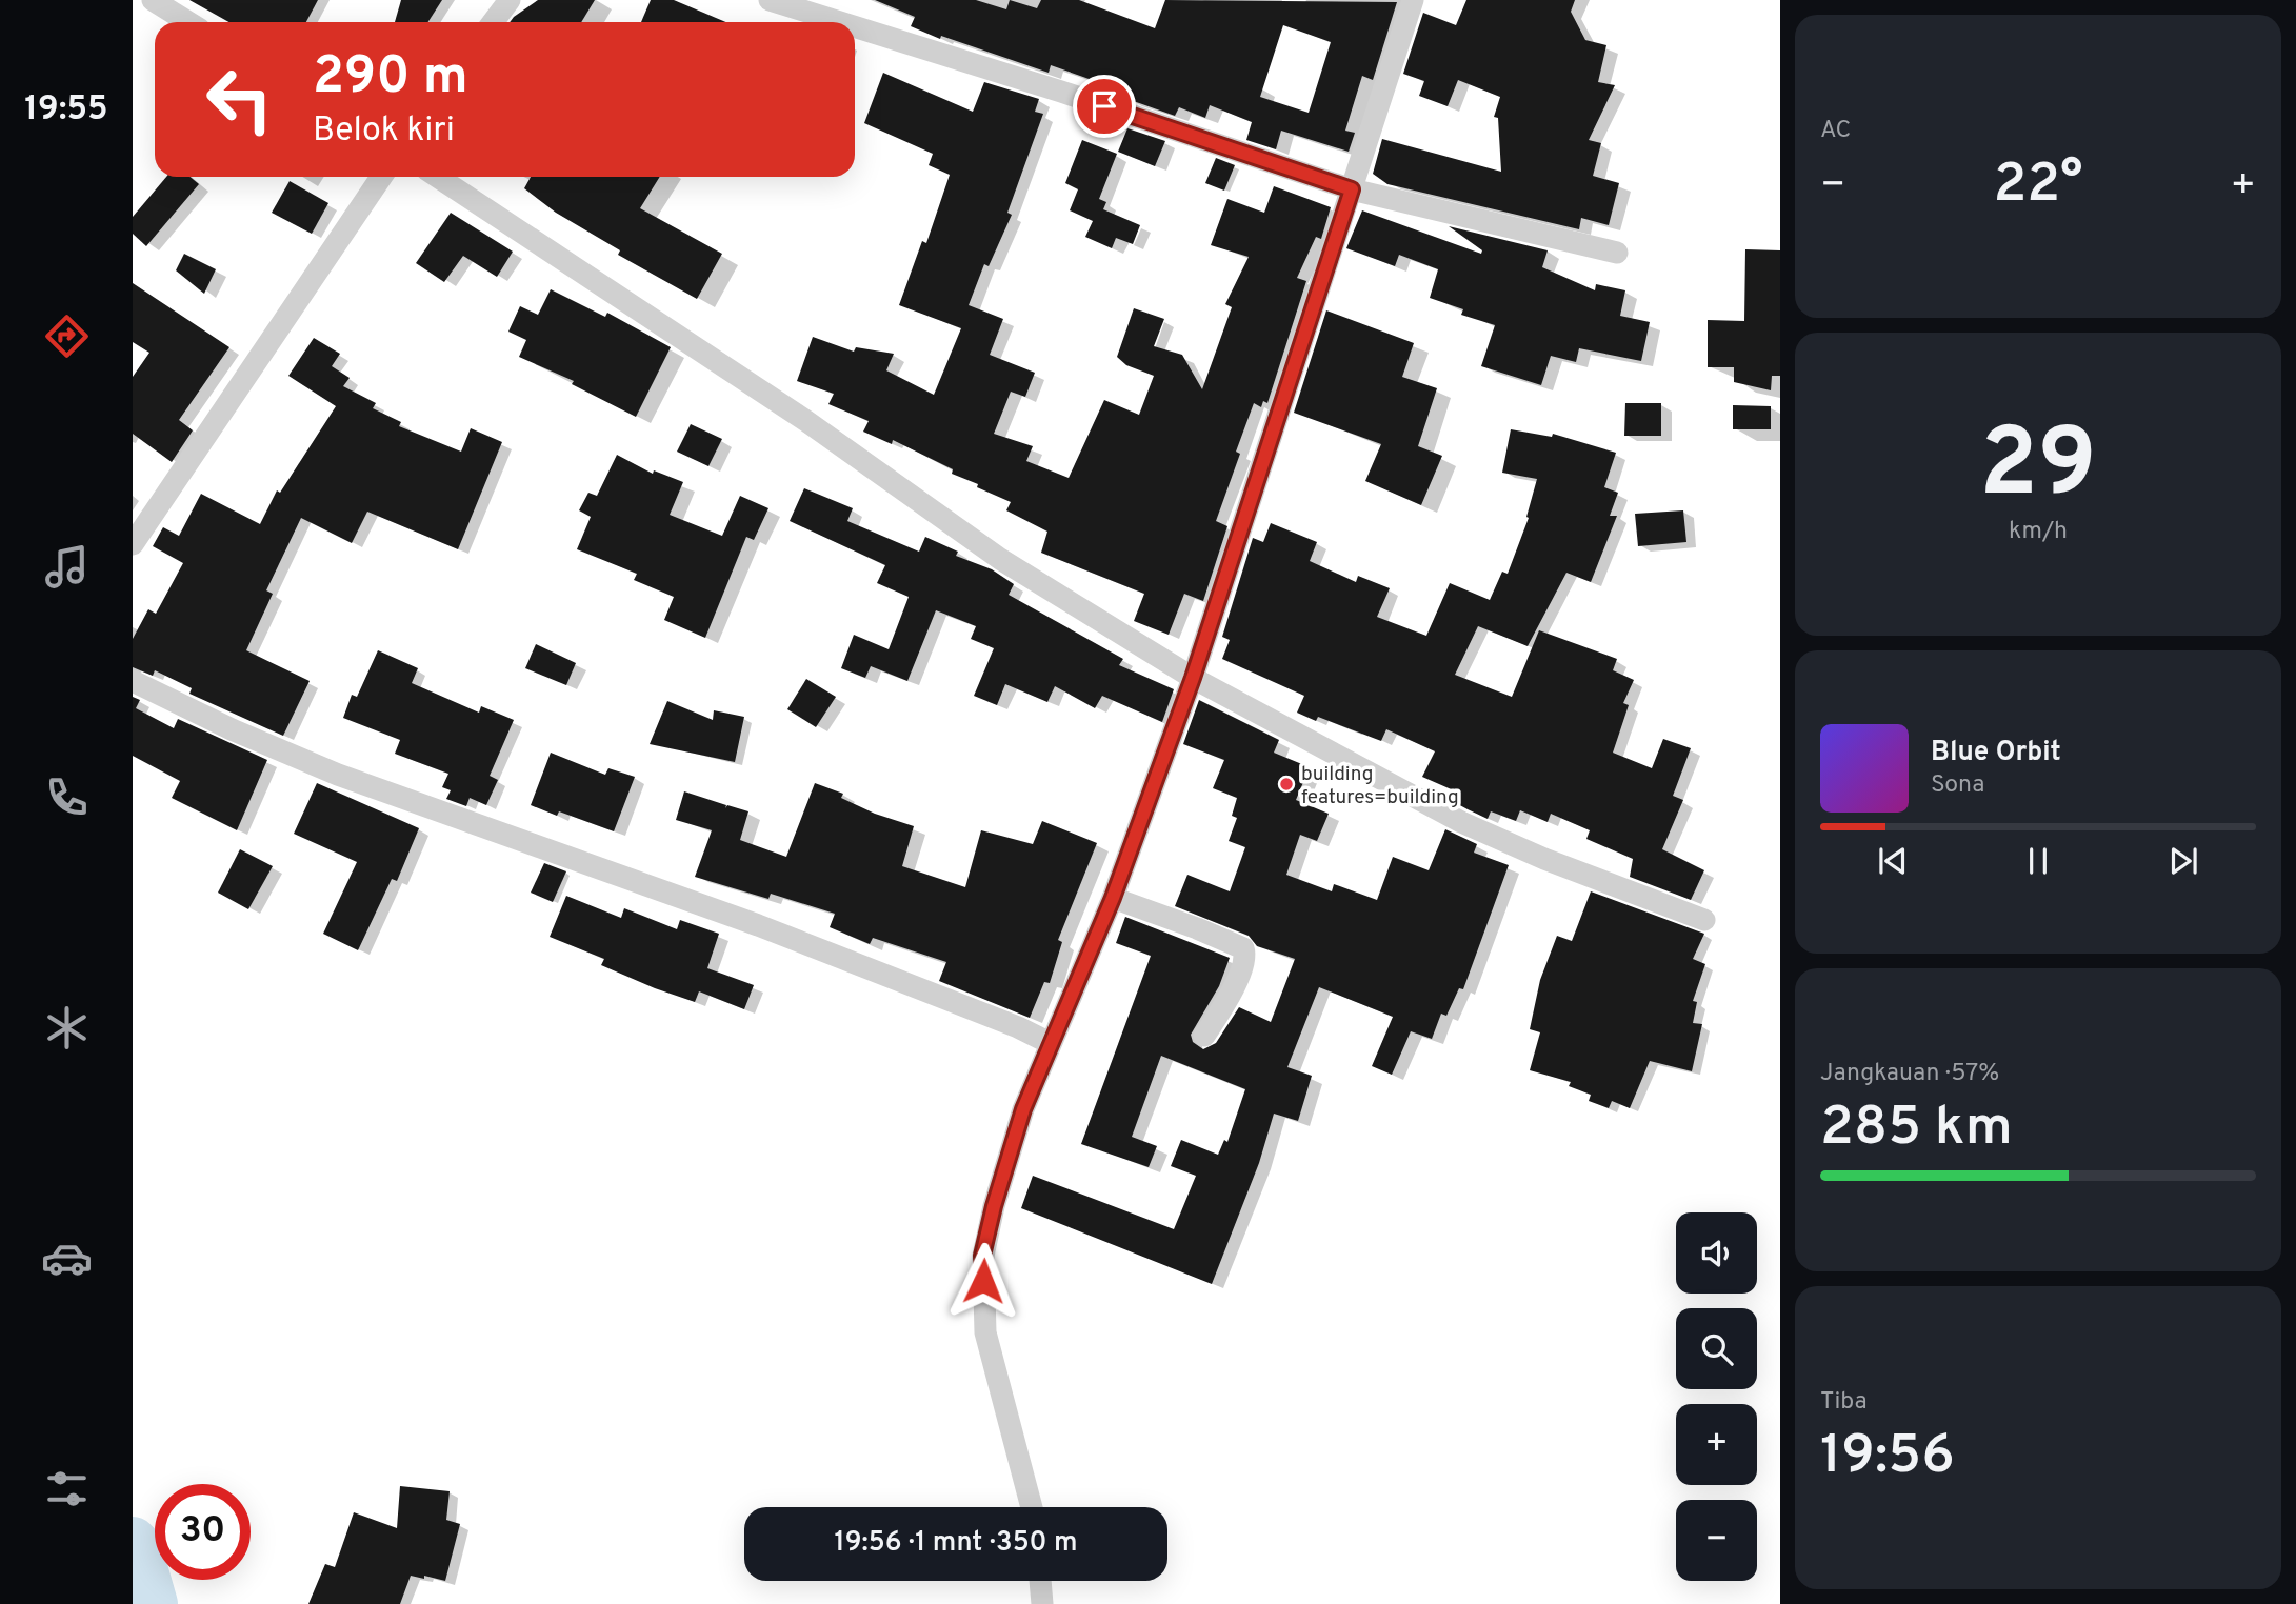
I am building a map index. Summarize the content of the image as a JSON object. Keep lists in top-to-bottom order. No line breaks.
{"places":["building features=building"],"page":{"tabs":"19:55","tile":["AC",["29","km/h"],["Jangkauan · 57%","285 km"],["Tiba","19:56"]],"turn":["290 m","Belok kiri"],"heat":["−","22°","+"],"song":["Blue Orbit","Sona"],"map_buttons":["+","−"],"limit":"30","trip":"19:56 · 1 mnt · 350 m"}}
